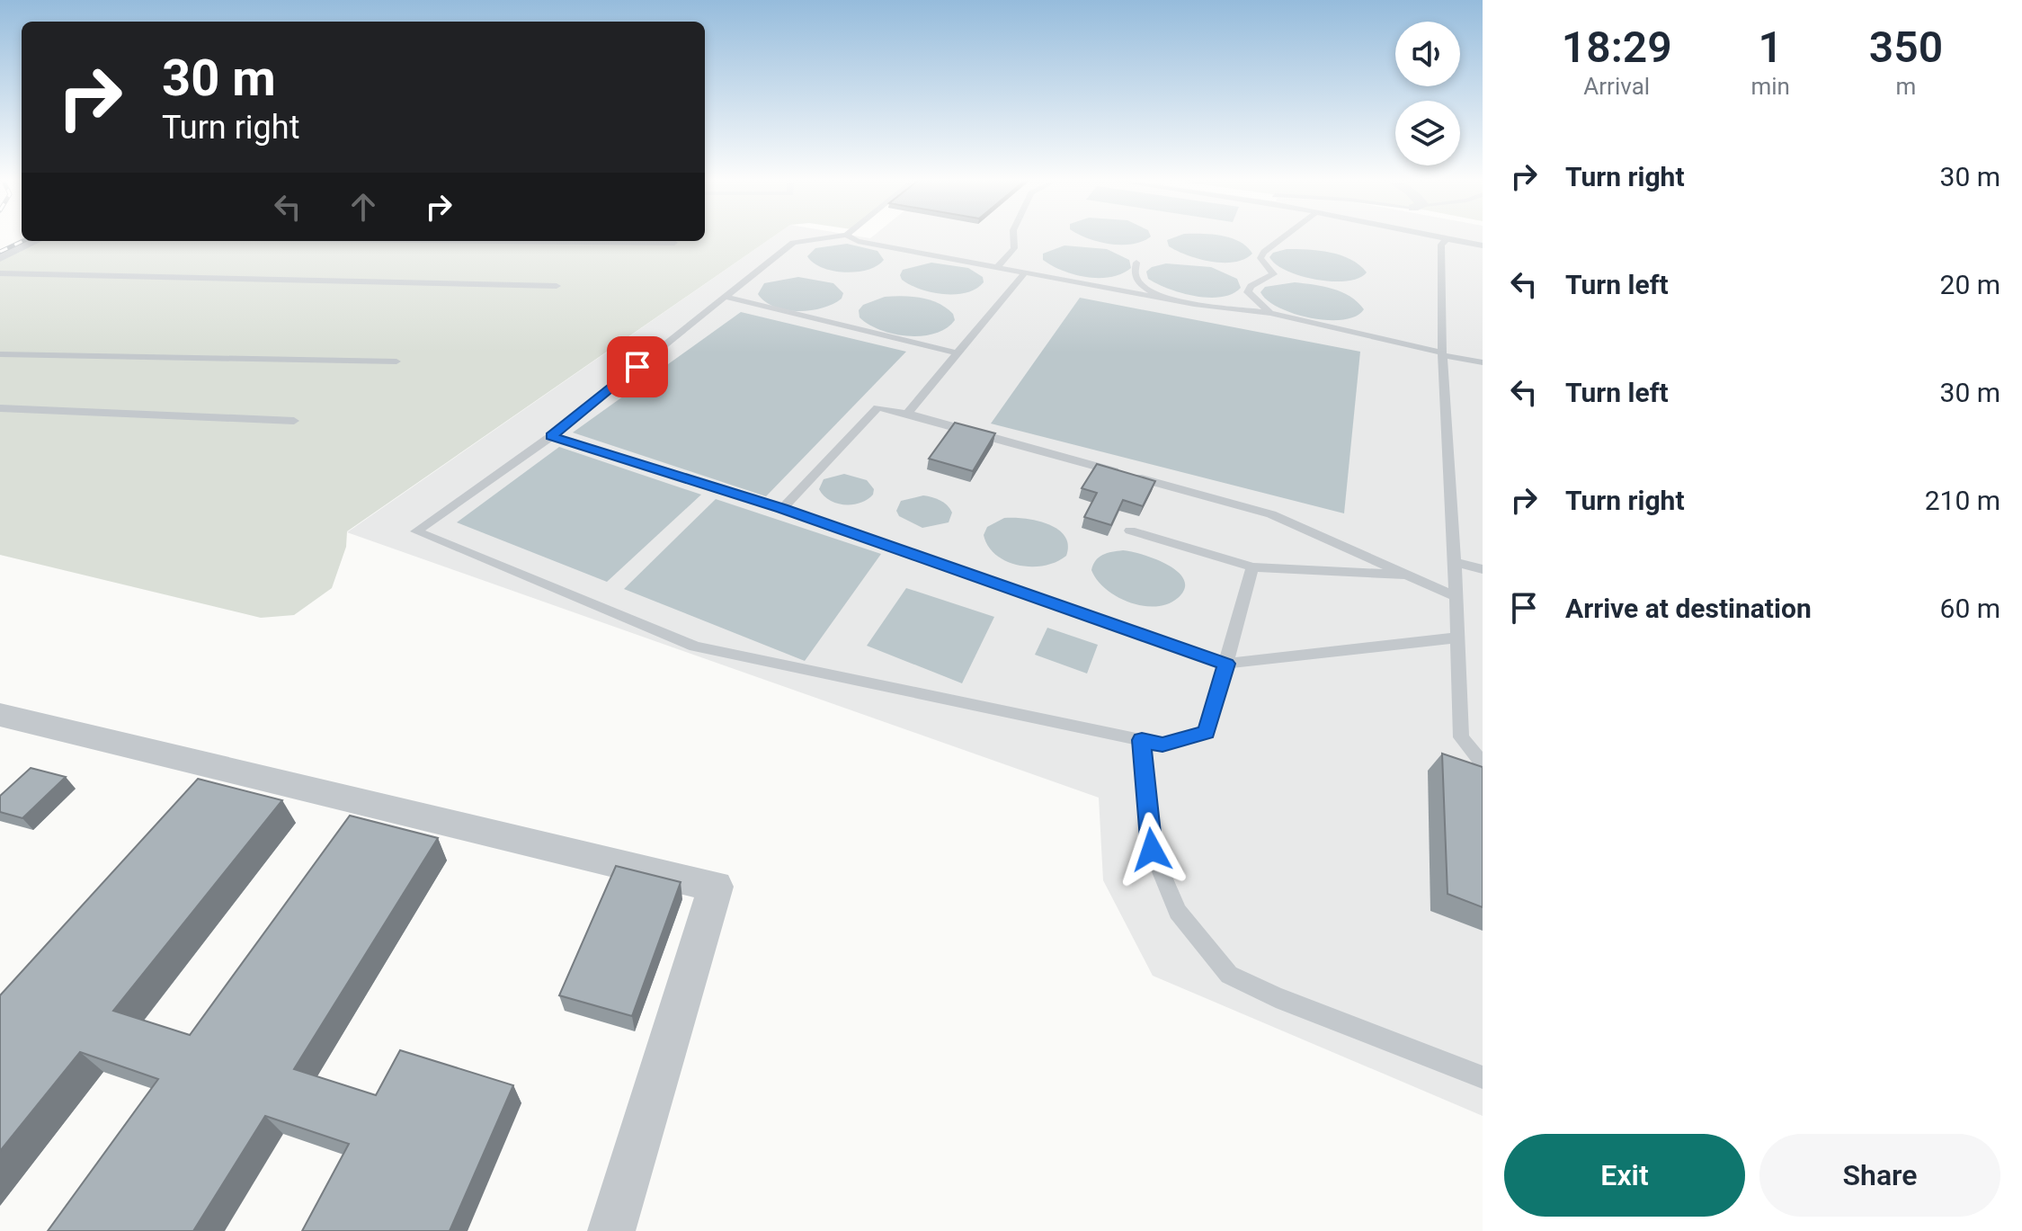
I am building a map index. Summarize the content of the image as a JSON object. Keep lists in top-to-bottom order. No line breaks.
{"page":{"eta":["18:29","Arrival","1","min","350","m"],"turn":["30 m","Turn right"],"list":[{"name":"Turn right","value":"30 m"},{"name":"Turn left","value":"20 m"},{"name":"Turn left","value":"30 m"},{"name":"Turn right","value":"210 m"},{"name":"Arrive at destination","value":"60 m"}],"buttons":["Exit","Share"]}}
